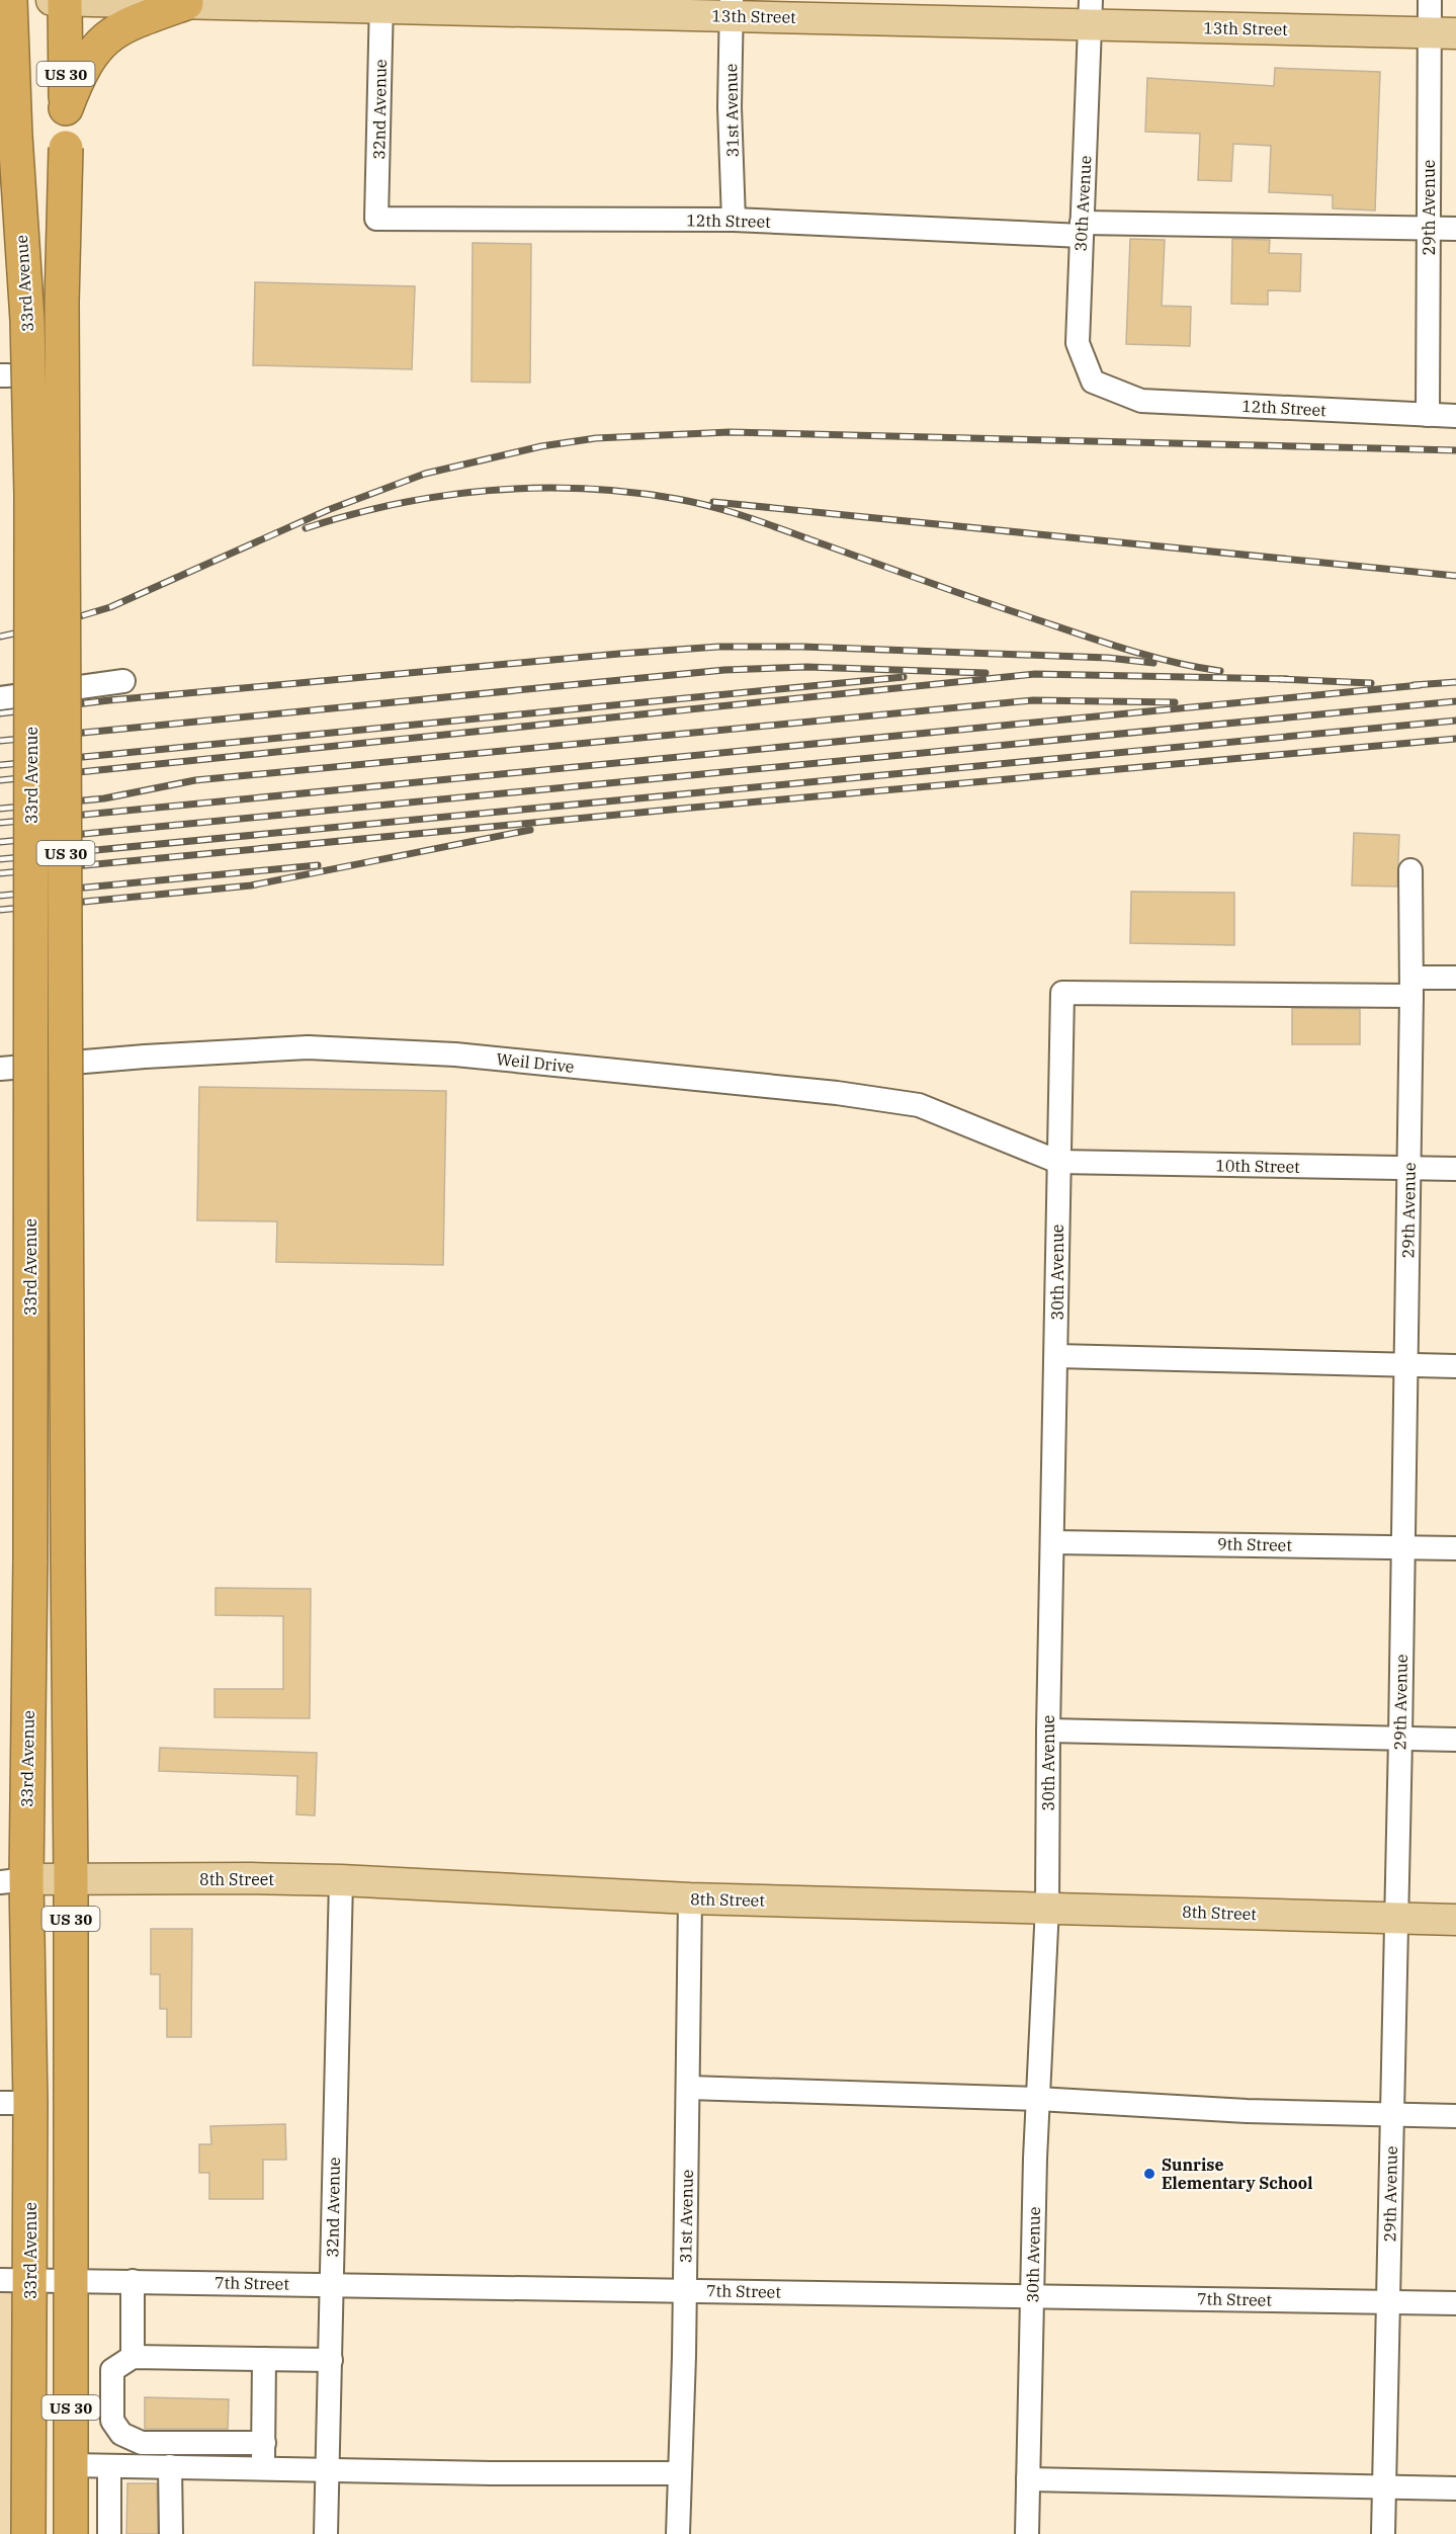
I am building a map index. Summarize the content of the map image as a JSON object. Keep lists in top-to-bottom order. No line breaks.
{"streets":{"highway":["US 30","33rd Avenue"],"main road":["13th Street","8th Street"],"street":["32nd Avenue","31st Avenue","30th Avenue","29th Avenue","12th Street","Weil Drive","10th Street","9th Street","7th Street"]},"crossings":[["13th Street","32nd Avenue"],["13th Street","31st Avenue"],["13th Street","30th Avenue"],["13th Street","29th Avenue"],["13th Street","33rd Avenue"],["32nd Avenue","12th Street"],["32nd Avenue","8th Street"],["32nd Avenue","7th Street"],["31st Avenue","12th Street"],["31st Avenue","8th Street"],["31st Avenue","7th Street"],["30th Avenue","29th Avenue"],["30th Avenue","12th Street"],["30th Avenue","Weil Drive"],["30th Avenue","10th Street"],["30th Avenue","9th Street"],["30th Avenue","8th Street"],["30th Avenue","7th Street"],["29th Avenue","12th Street"],["29th Avenue","10th Street"],["29th Avenue","9th Street"],["29th Avenue","8th Street"],["29th Avenue","7th Street"],["33rd Avenue","8th Street"],["33rd Avenue","7th Street"],["Weil Drive","10th Street"]],"places":["Sunrise Elementary School"]}
